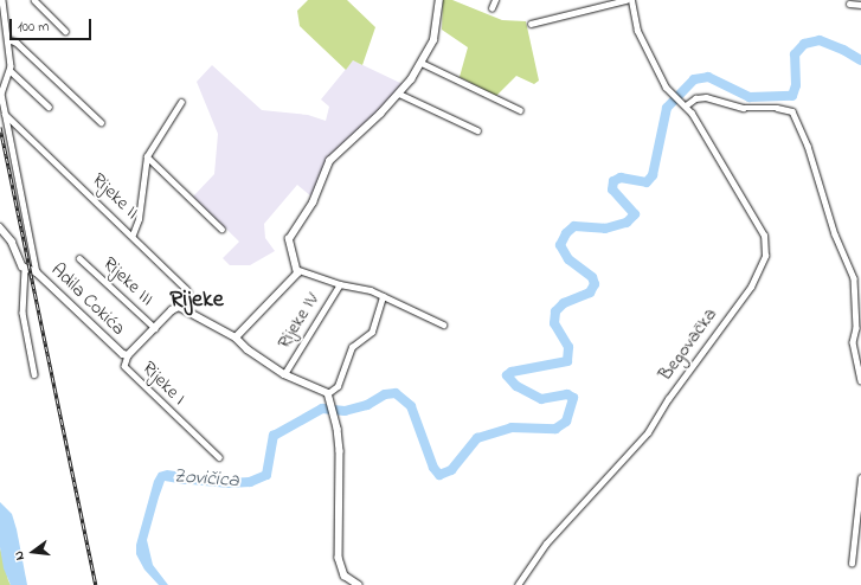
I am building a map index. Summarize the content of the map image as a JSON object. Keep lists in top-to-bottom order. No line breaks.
{"streets":{"street":["Rijeke II","Rijeke III","Adila Cokića","Rijeke IV","Begovačka","Rijeke I"]},"crossings":[["Rijeke II","Rijeke I"],["Rijeke III","Rijeke I"],["Adila Cokića","Rijeke I"]],"districts":["Rijeke"],"water":["Zovičica"],"scale_bar":"100 m","north":"left"}
